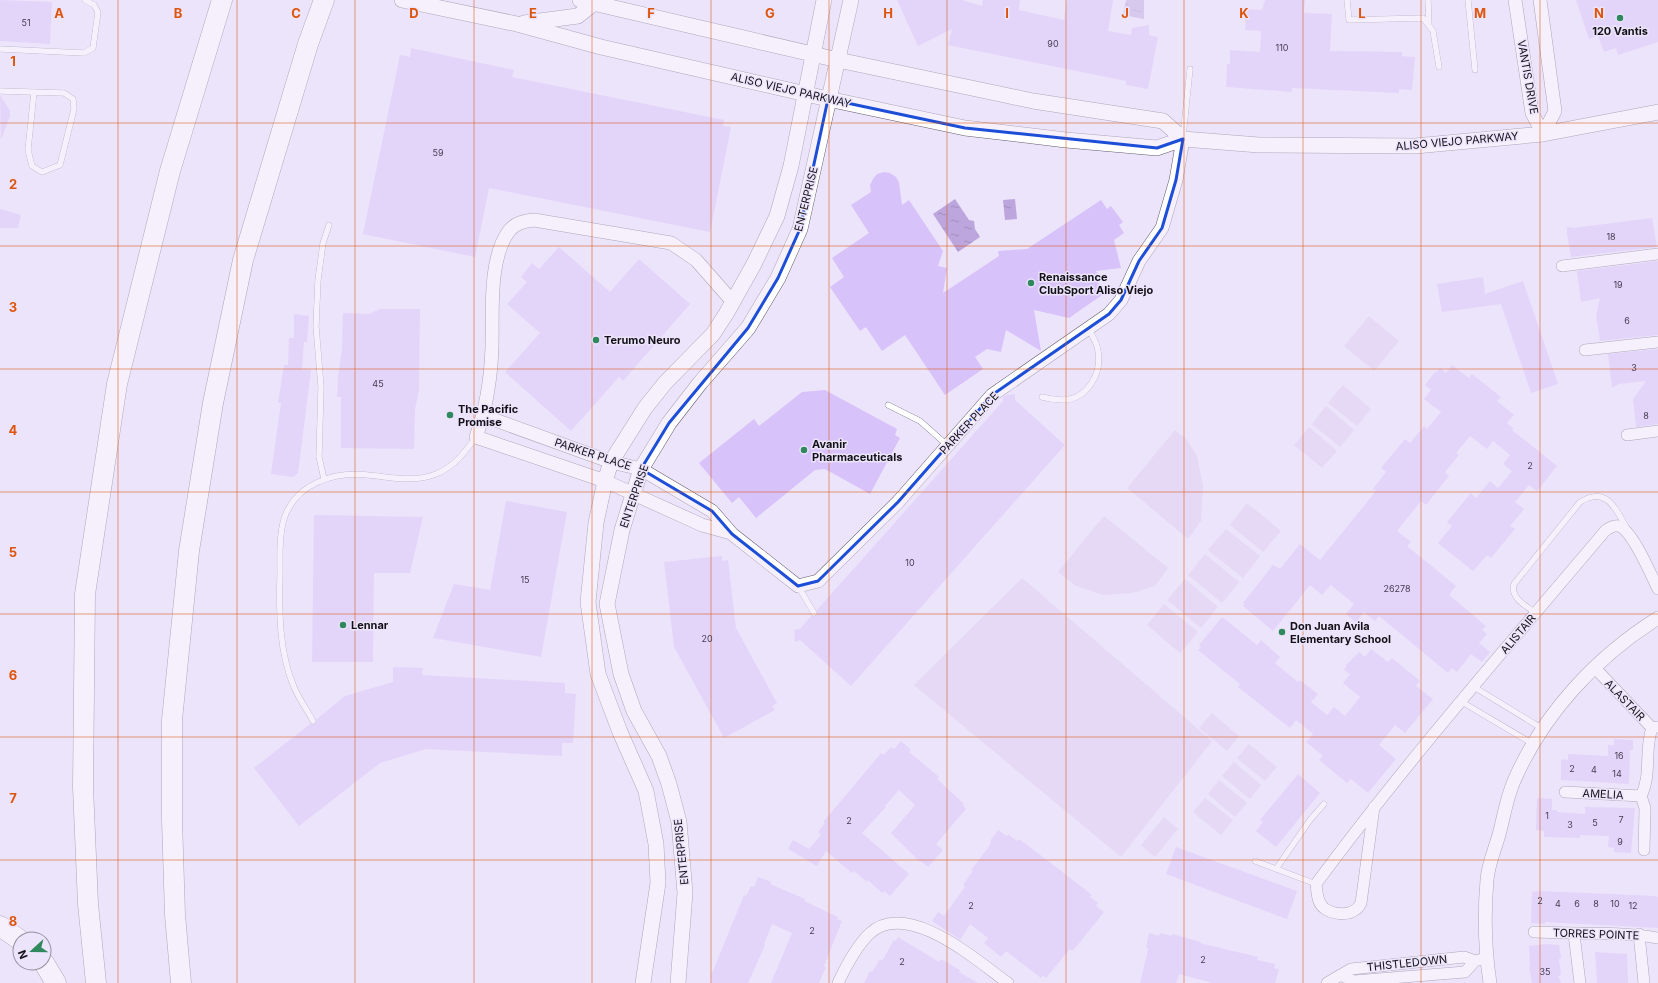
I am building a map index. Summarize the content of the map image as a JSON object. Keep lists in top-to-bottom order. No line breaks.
{"streets":{"main road":["ALISO VIEJO PARKWAY","ENTERPRISE"],"street":["VANTIS DRIVE","PARKER PLACE","ALISTAIR","ALASTAIR","AMELIA","TORRES POINTE","THISTLEDOWN"]},"crossings":[["VANTIS DRIVE","ALISO VIEJO PARKWAY"],["ALISO VIEJO PARKWAY","ENTERPRISE"],["ALISO VIEJO PARKWAY","PARKER PLACE"],["ENTERPRISE","PARKER PLACE"]],"places":["120 Vantis","Renaissance ClubSport Aliso Viejo","Terumo Neuro","The Pacific Promise","Avanir Pharmaceuticals","Lennar","Don Juan Avila Elementary School"],"house_numbers":["51","90","110","59","18","19","6","3","45","8","2","10","15","26278","20","16","2","4","14","1","7","2","5","3","9","2","4","6","8","10","2","12","2","2","2","35"],"north":"left","grid":{"columns":["A","B","C","D","E","F","G","H","I","J","K","L","M","N"],"rows":["1","2","3","4","5","6","7","8"]}}
